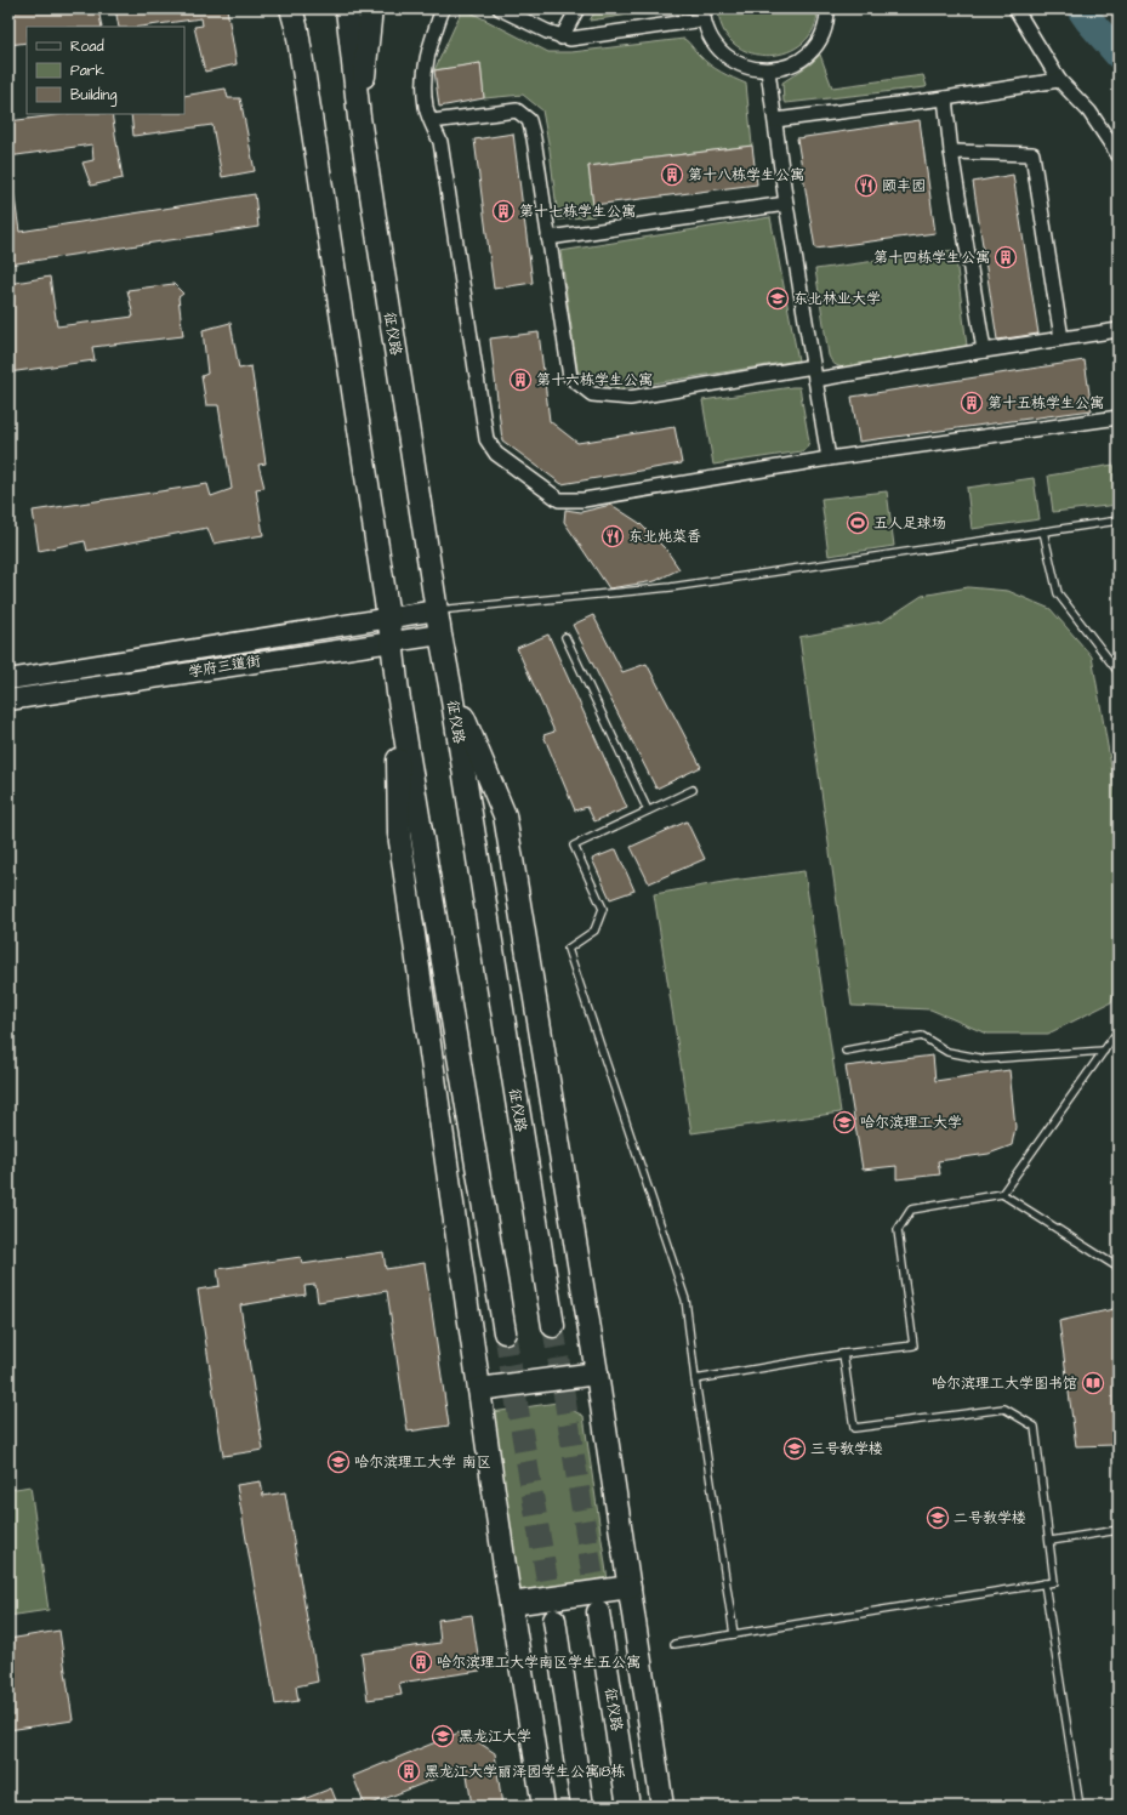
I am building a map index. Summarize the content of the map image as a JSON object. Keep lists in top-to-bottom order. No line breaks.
{"streets":{"main road":["征仪路","学府三道街"]},"crossings":[["征仪路","学府三道街"]],"places":{"building":["第十八栋学生公寓","第十七栋学生公寓","第十四栋学生公寓","第十六栋学生公寓","第十五栋学生公寓","哈尔滨理工大学南区学生五公寓","黑龙江大学丽泽园学生公寓18栋"],"restaurant":["颐丰园","东北炖菜香"],"school or university":["东北林业大学","哈尔滨理工大学","三号教学楼","哈尔滨理工大学 南区","二号教学楼","黑龙江大学"],"sports":["五人足球场"],"library":["哈尔滨理工大学图书馆"]},"legend":["Road","Park","Building"]}
